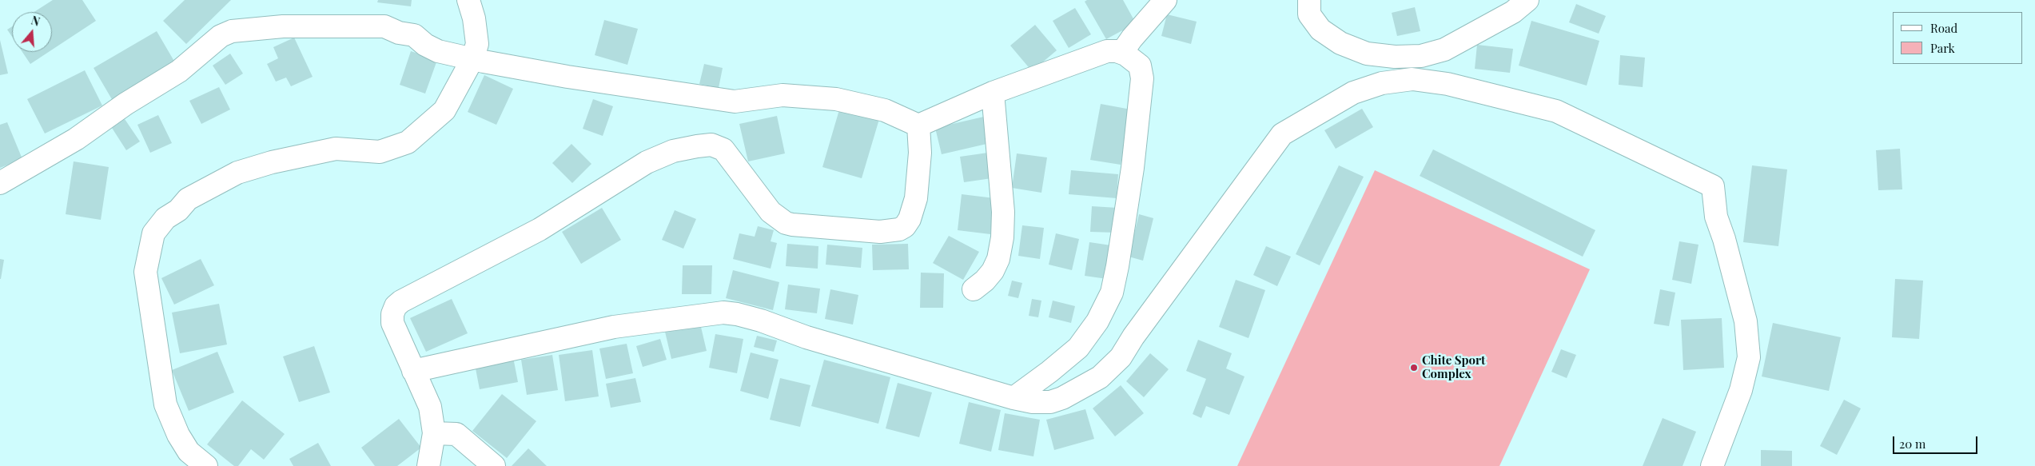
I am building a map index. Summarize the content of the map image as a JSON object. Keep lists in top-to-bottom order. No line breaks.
{"places":["Chite Sport Complex"],"legend":["Road","Park"],"scale_bar":"20 m","north":"top"}
